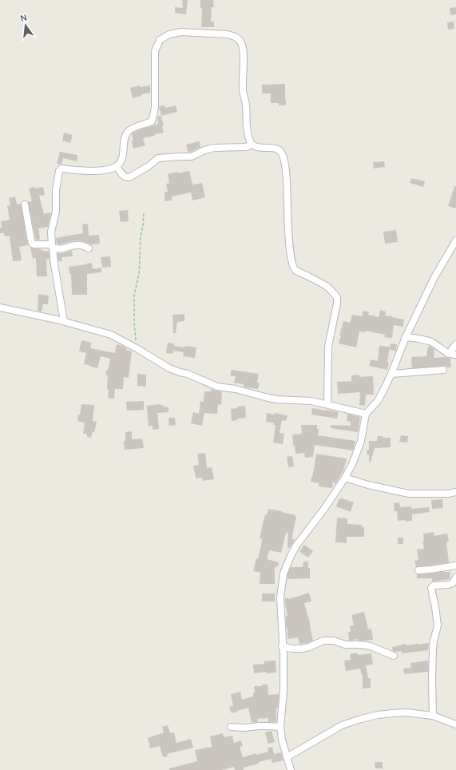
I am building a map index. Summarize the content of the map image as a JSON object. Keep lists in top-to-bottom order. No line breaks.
{"north":"top"}
